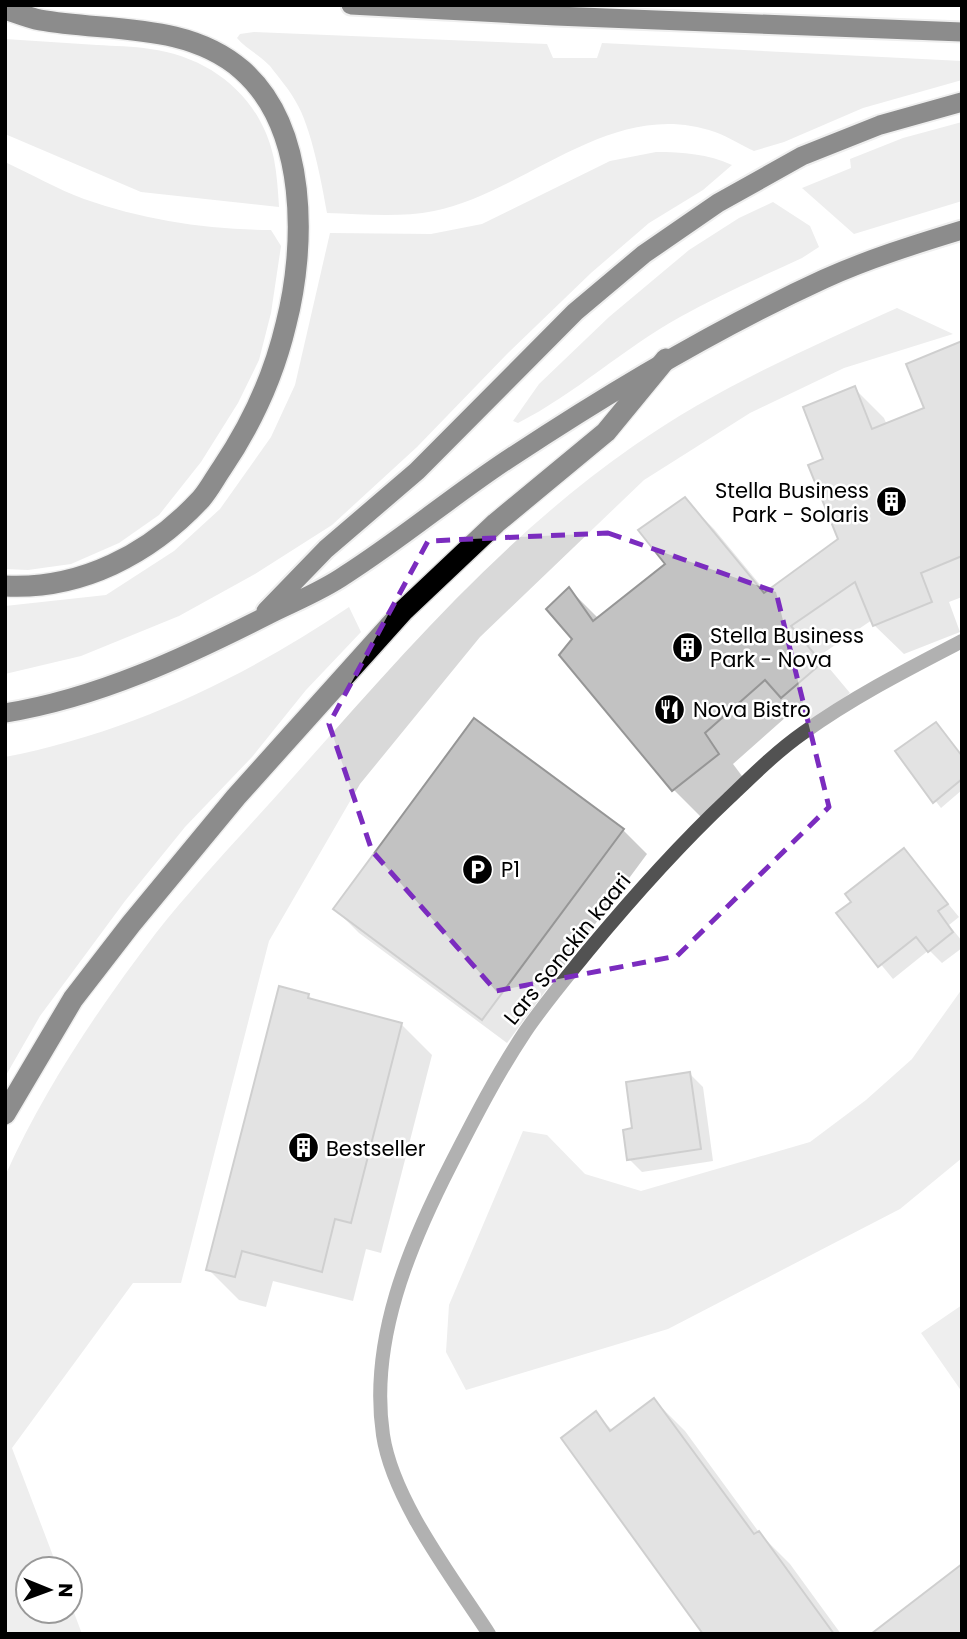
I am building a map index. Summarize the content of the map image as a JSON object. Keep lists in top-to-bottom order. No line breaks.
{"streets":{"street":["Lars Sonckin kaari"]},"places":{"building":["Stella Business Park - Solaris","Stella Business Park - Nova","Bestseller"],"restaurant":["Nova Bistro"],"parking":["P1"]},"north":"right"}
